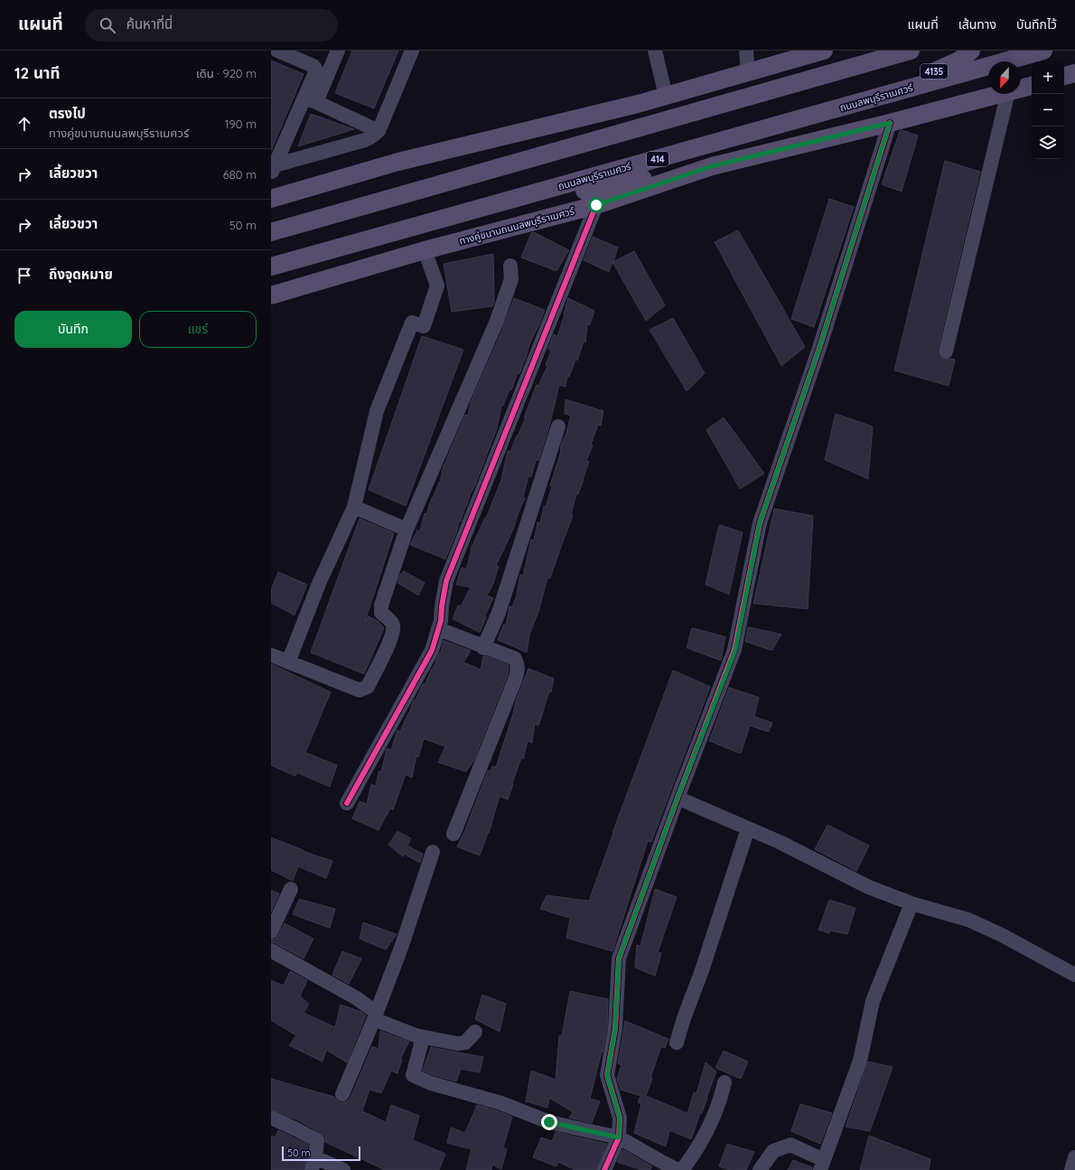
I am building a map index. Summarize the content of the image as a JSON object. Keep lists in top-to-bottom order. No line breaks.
{"streets":{"main road":["4135","ถนนลพบุรีราเมศวร์","414","ทางคู่ขนานถนนลพบุรีราเมศวร์"]},"crossings":[["4135","ถนนลพบุรีราเมศวร์"]],"scale_bar":"50 m","north":"bottom","page":{"header":"แผนที่","search":"ค้นหาที่นี่","nav":["แผนที่","เส้นทาง","บันทึกไว้"],"heading":["12 นาที","เดิน · 920 m"],"map_buttons":["+","−"],"list":[["ตรงไป","ทางคู่ขนานถนนลพบุรีราเมศวร์","190 m"],["เลี้ยวขวา","680 m"],["เลี้ยวขวา","50 m"],"ถึงจุดหมาย"],"buttons":["บันทึก","แชร์"],"scale":"50 m"}}
